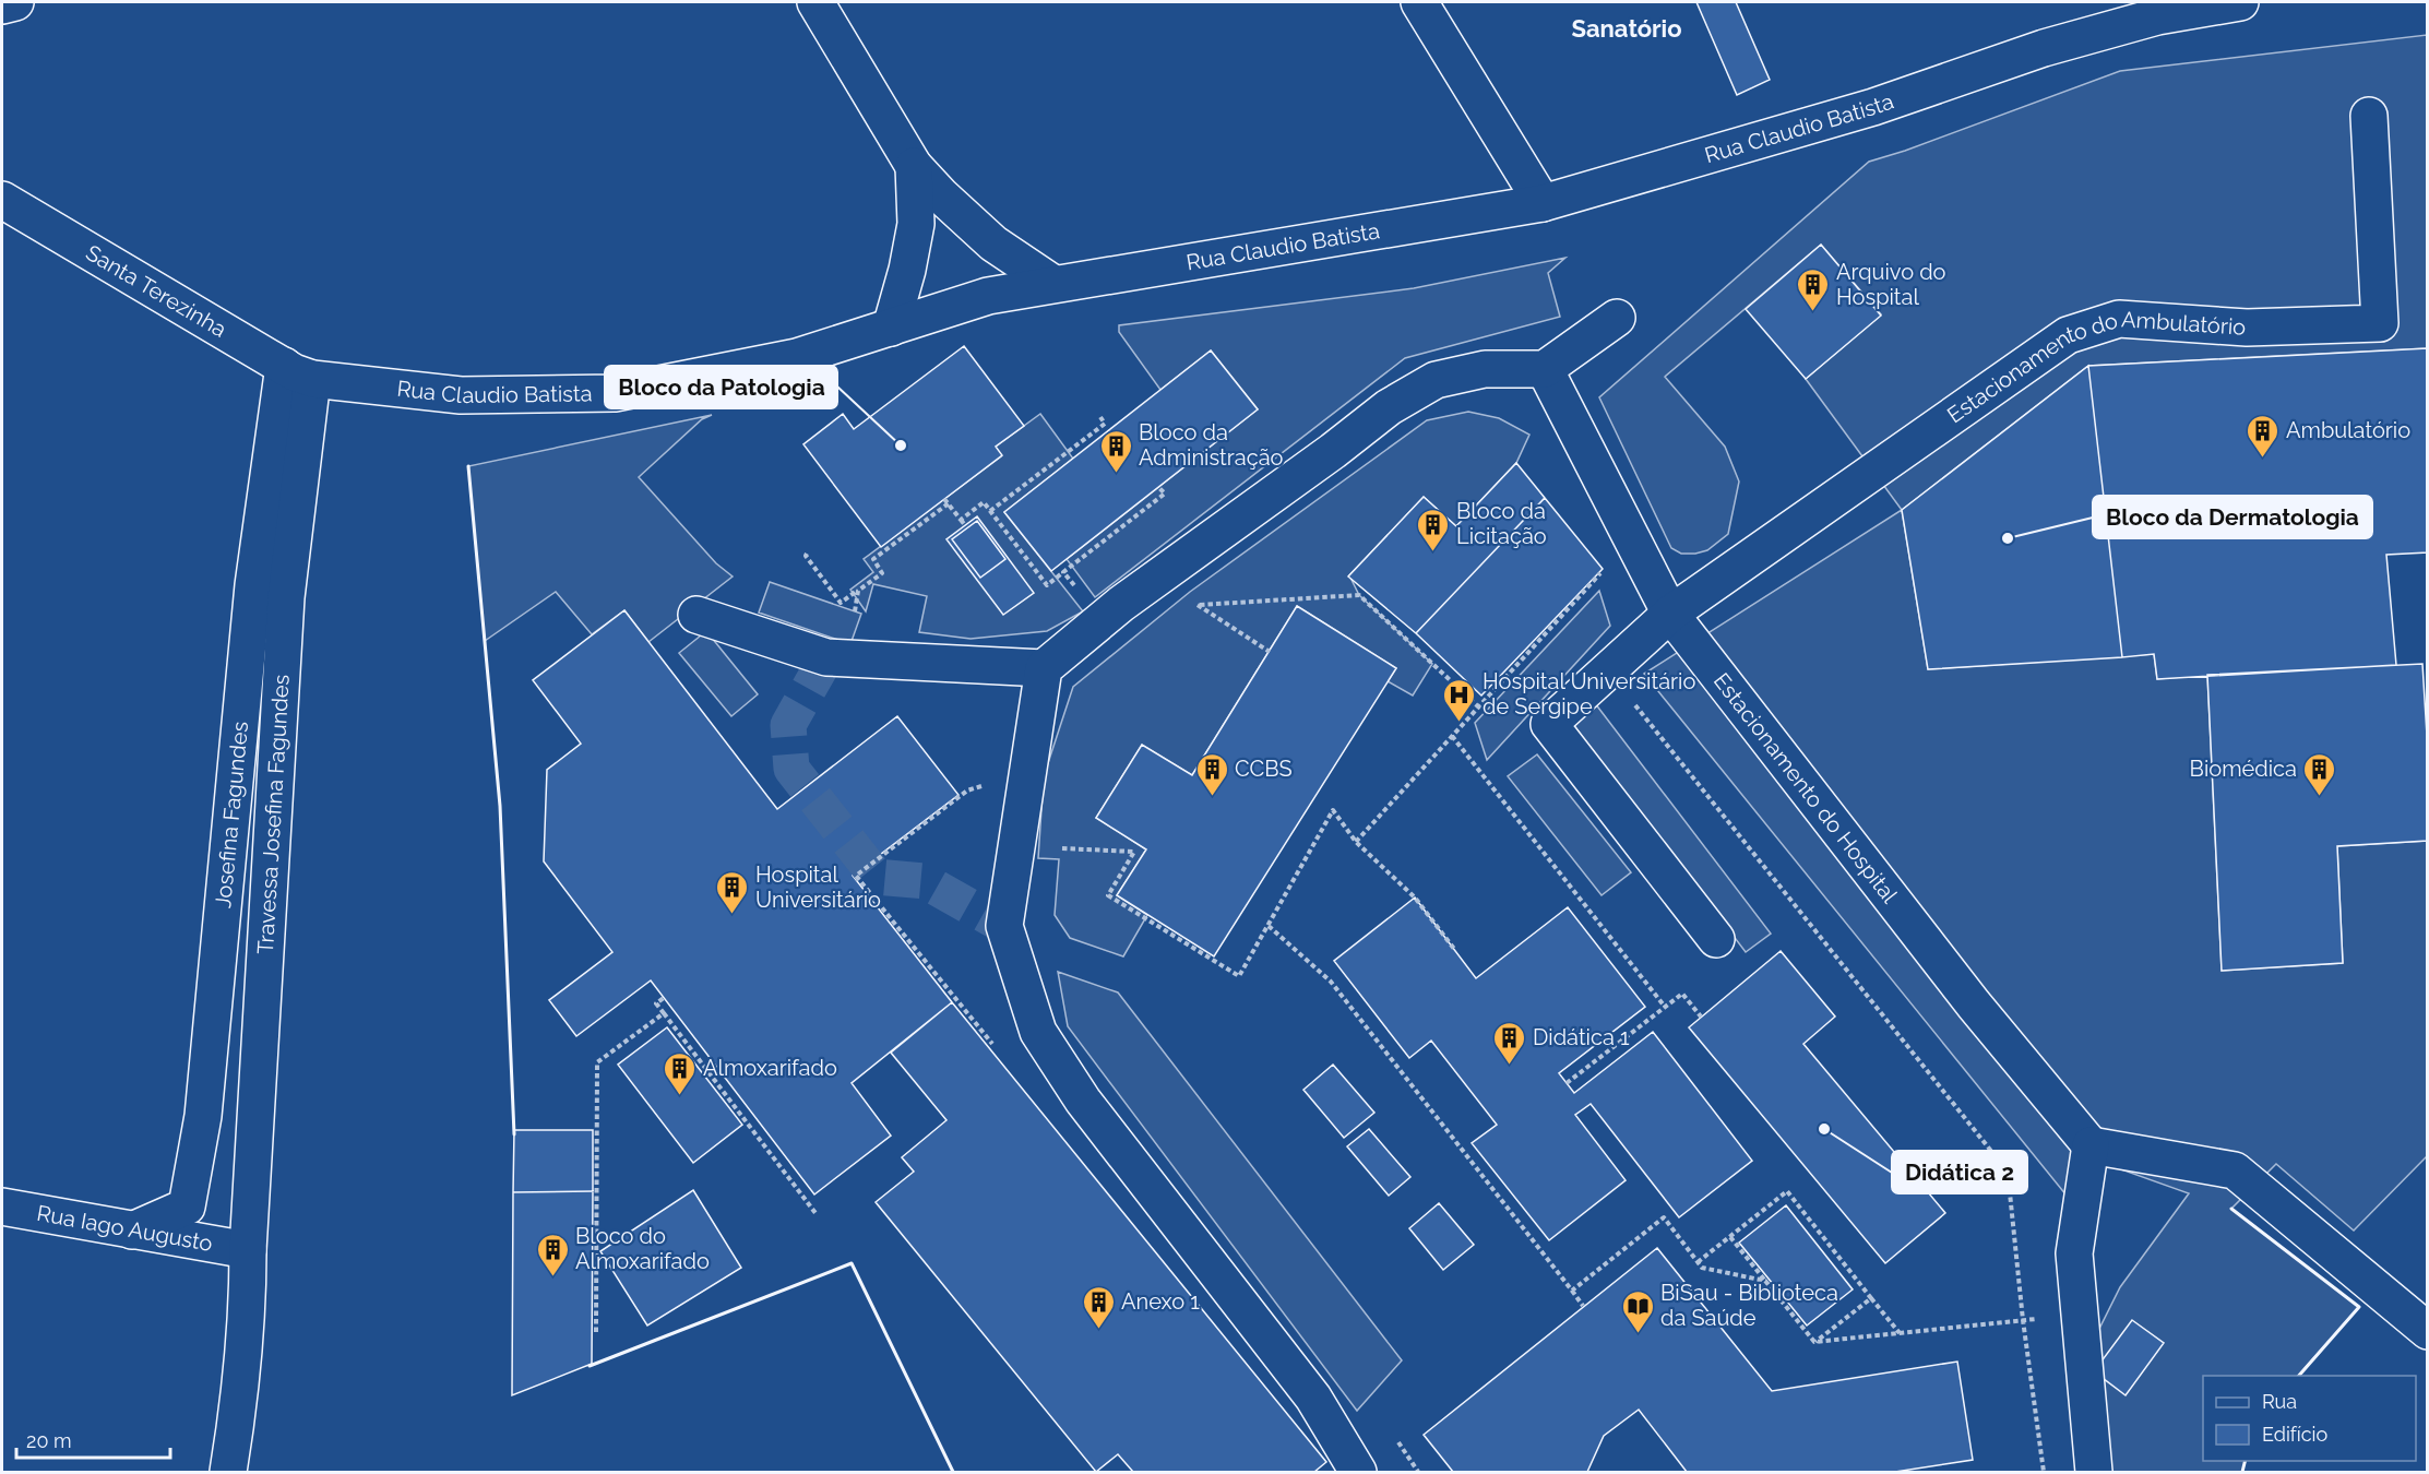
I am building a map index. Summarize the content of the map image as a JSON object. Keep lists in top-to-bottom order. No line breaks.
{"streets":{"street":["Rua Claudio Batista","Santa Terezinha","Estacionamento do Ambulatório","Estacionamento do Hospital","Travessa Josefina Fagundes","Josefina Fagundes","Rua Iago Augusto"]},"crossings":[["Rua Claudio Batista","Santa Terezinha"],["Rua Claudio Batista","Travessa Josefina Fagundes"],["Rua Claudio Batista","Josefina Fagundes"],["Santa Terezinha","Travessa Josefina Fagundes"],["Santa Terezinha","Josefina Fagundes"],["Estacionamento do Ambulatório","Estacionamento do Hospital"],["Travessa Josefina Fagundes","Josefina Fagundes"],["Travessa Josefina Fagundes","Rua Iago Augusto"],["Josefina Fagundes","Rua Iago Augusto"]],"districts":["Sanatório"],"places":{"building":["Arquivo do Hospital","Ambulatório","Bloco da Administração","Bloco da Licitação","CCBS","Biomédica","Hospital Universitário","Didática 1","Almoxarifado","Bloco do Almoxarifado","Anexo 1"],"other":["Bloco da Patologia","Bloco da Dermatologia","Didática 2"],"hospital":["Hospital Universitário de Sergipe"],"library":["BiSau - Biblioteca da Saúde"]},"legend":["Rua","Edifício"],"scale_bar":"20 m"}
